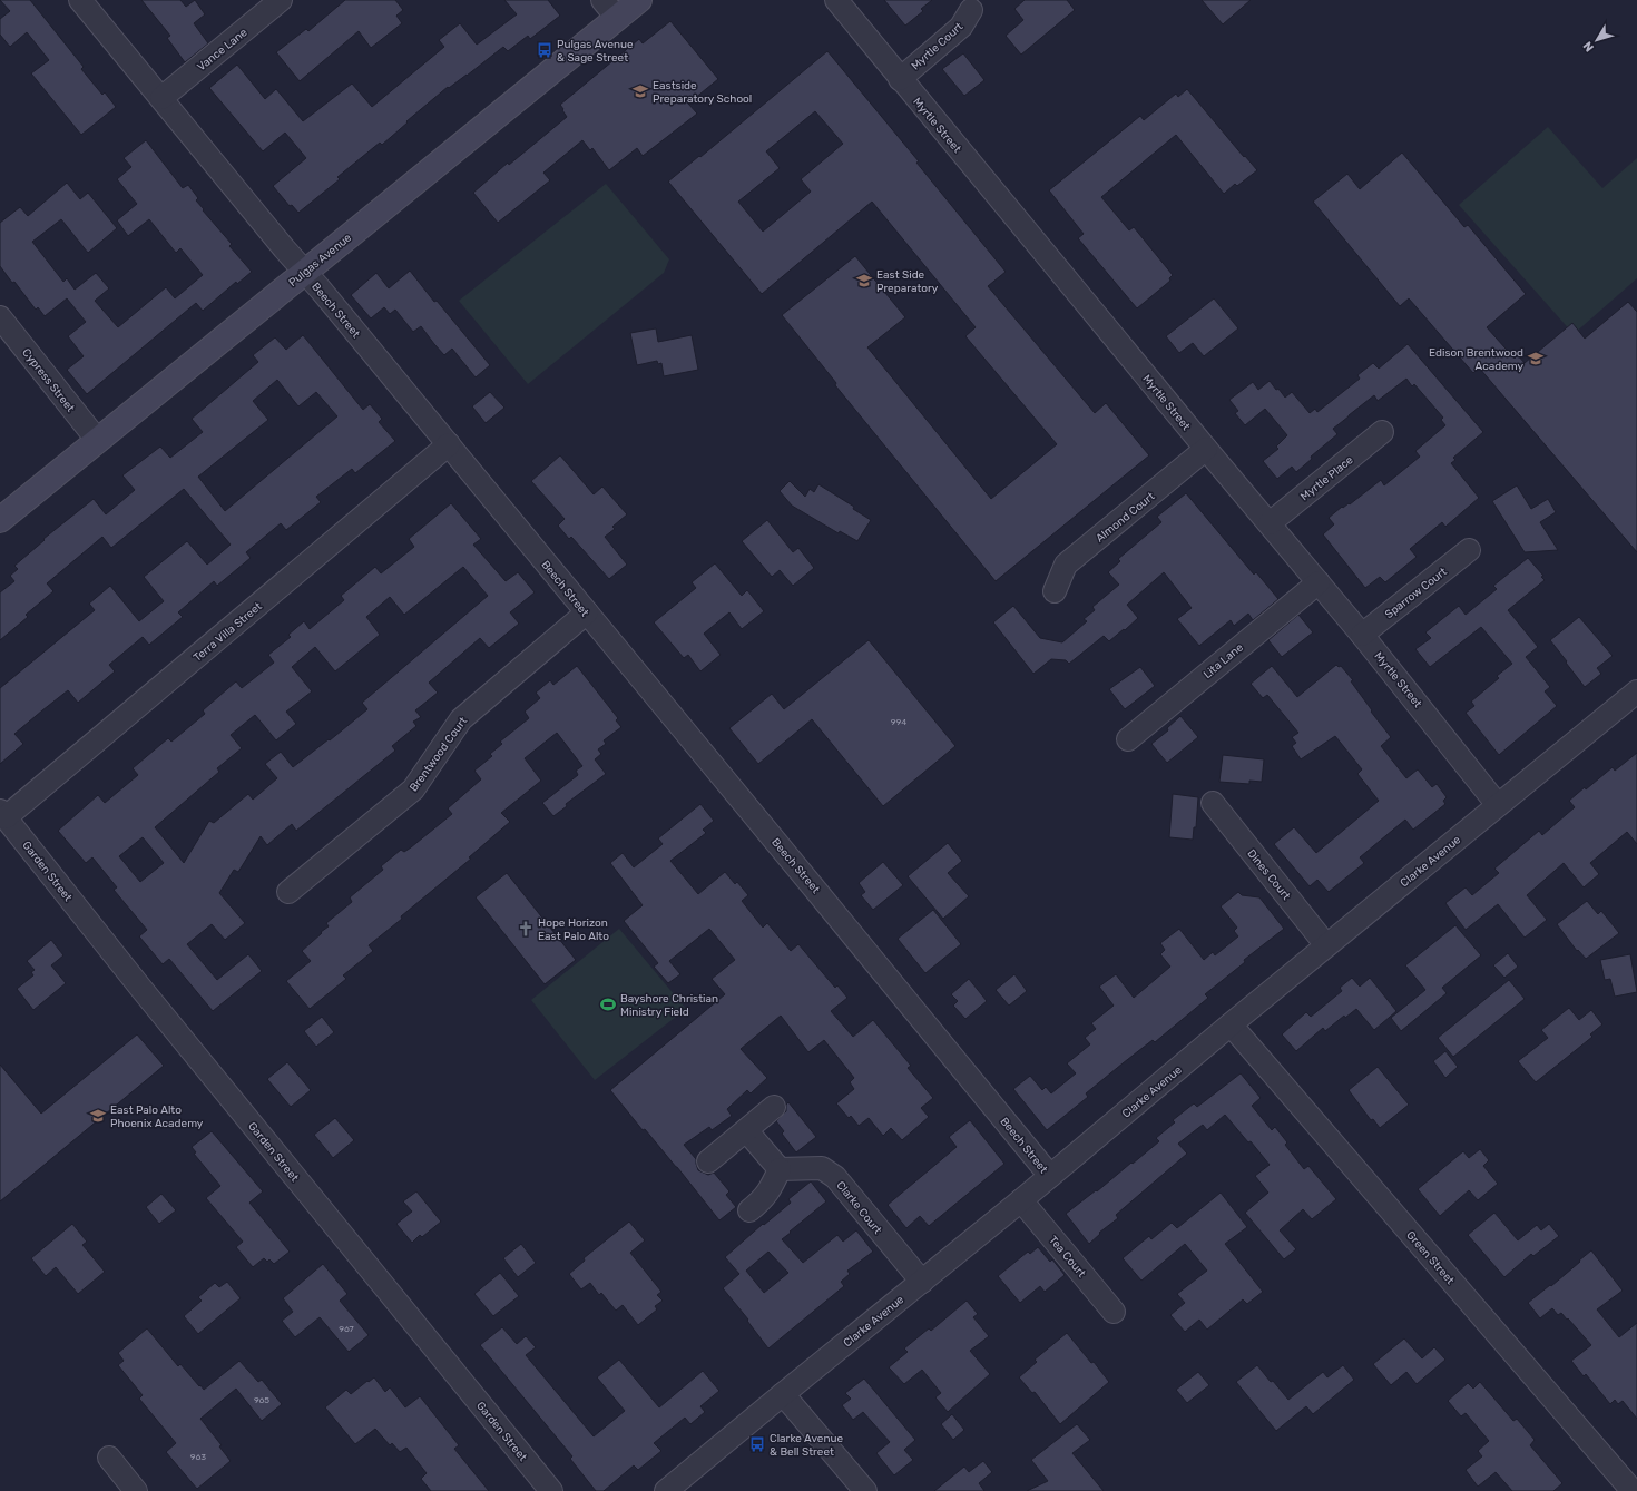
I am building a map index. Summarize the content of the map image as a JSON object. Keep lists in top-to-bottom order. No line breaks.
{"streets":{"street":["Myrtle Court","Vance Lane","Myrtle Street","Pulgas Avenue","Beech Street","Cypress Street","Myrtle Place","Almond Court","Sparrow Court","Terra Villa Street","Lita Lane","Brentwood Court","Clarke Avenue","Garden Street","Dines Court","Clarke Court","Tea Court","Green Street"]},"crossings":[["Myrtle Court","Myrtle Street"],["Vance Lane","Beech Street"],["Myrtle Street","Myrtle Place"],["Myrtle Street","Almond Court"],["Myrtle Street","Sparrow Court"],["Myrtle Street","Lita Lane"],["Myrtle Street","Clarke Avenue"],["Pulgas Avenue","Beech Street"],["Pulgas Avenue","Cypress Street"],["Beech Street","Terra Villa Street"],["Beech Street","Brentwood Court"],["Beech Street","Clarke Avenue"],["Terra Villa Street","Garden Street"],["Clarke Avenue","Dines Court"],["Clarke Avenue","Clarke Court"],["Clarke Avenue","Tea Court"],["Clarke Avenue","Green Street"]],"places":{"bus stop":["Pulgas Avenue & Sage Street","Clarke Avenue & Bell Street"],"school or university":["Eastside Preparatory School","East Side Preparatory","Edison Brentwood Academy","East Palo Alto Phoenix Academy"],"church":["Hope Horizon East Palo Alto"],"sports":["Bayshore Christian Ministry Field"]},"house_numbers":["994","967","965","963"],"north":"bottom left"}
